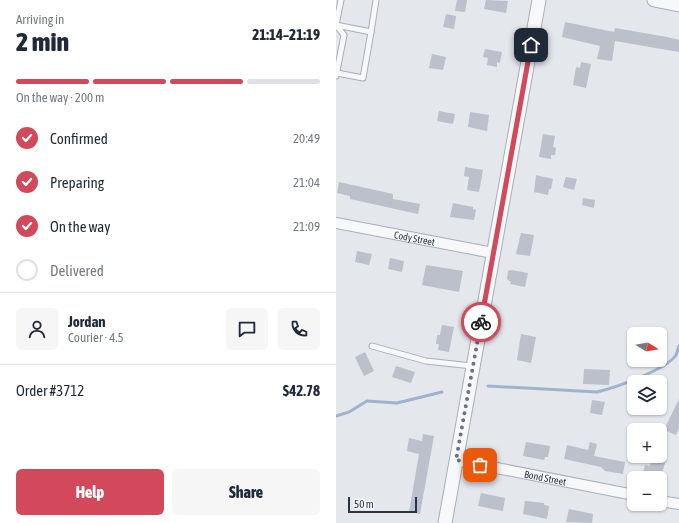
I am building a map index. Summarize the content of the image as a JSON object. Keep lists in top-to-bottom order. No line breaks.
{"streets":{"street":["Cody Street","Bond Street"]},"scale_bar":"50 m","north":"right","page":{"heading":["2 min","Arriving in","21:14–21:19"],"panel":["Jordan","Courier · 4.5","Order #3712","$42.78"],"bar":"On the way · 200 m","list":[["Confirmed","20:49"],["Preparing","21:04"],["On the way","21:09"],"Delivered"],"map_buttons":["+","−"],"buttons":["Help","Share"],"scale":"50 m"}}
